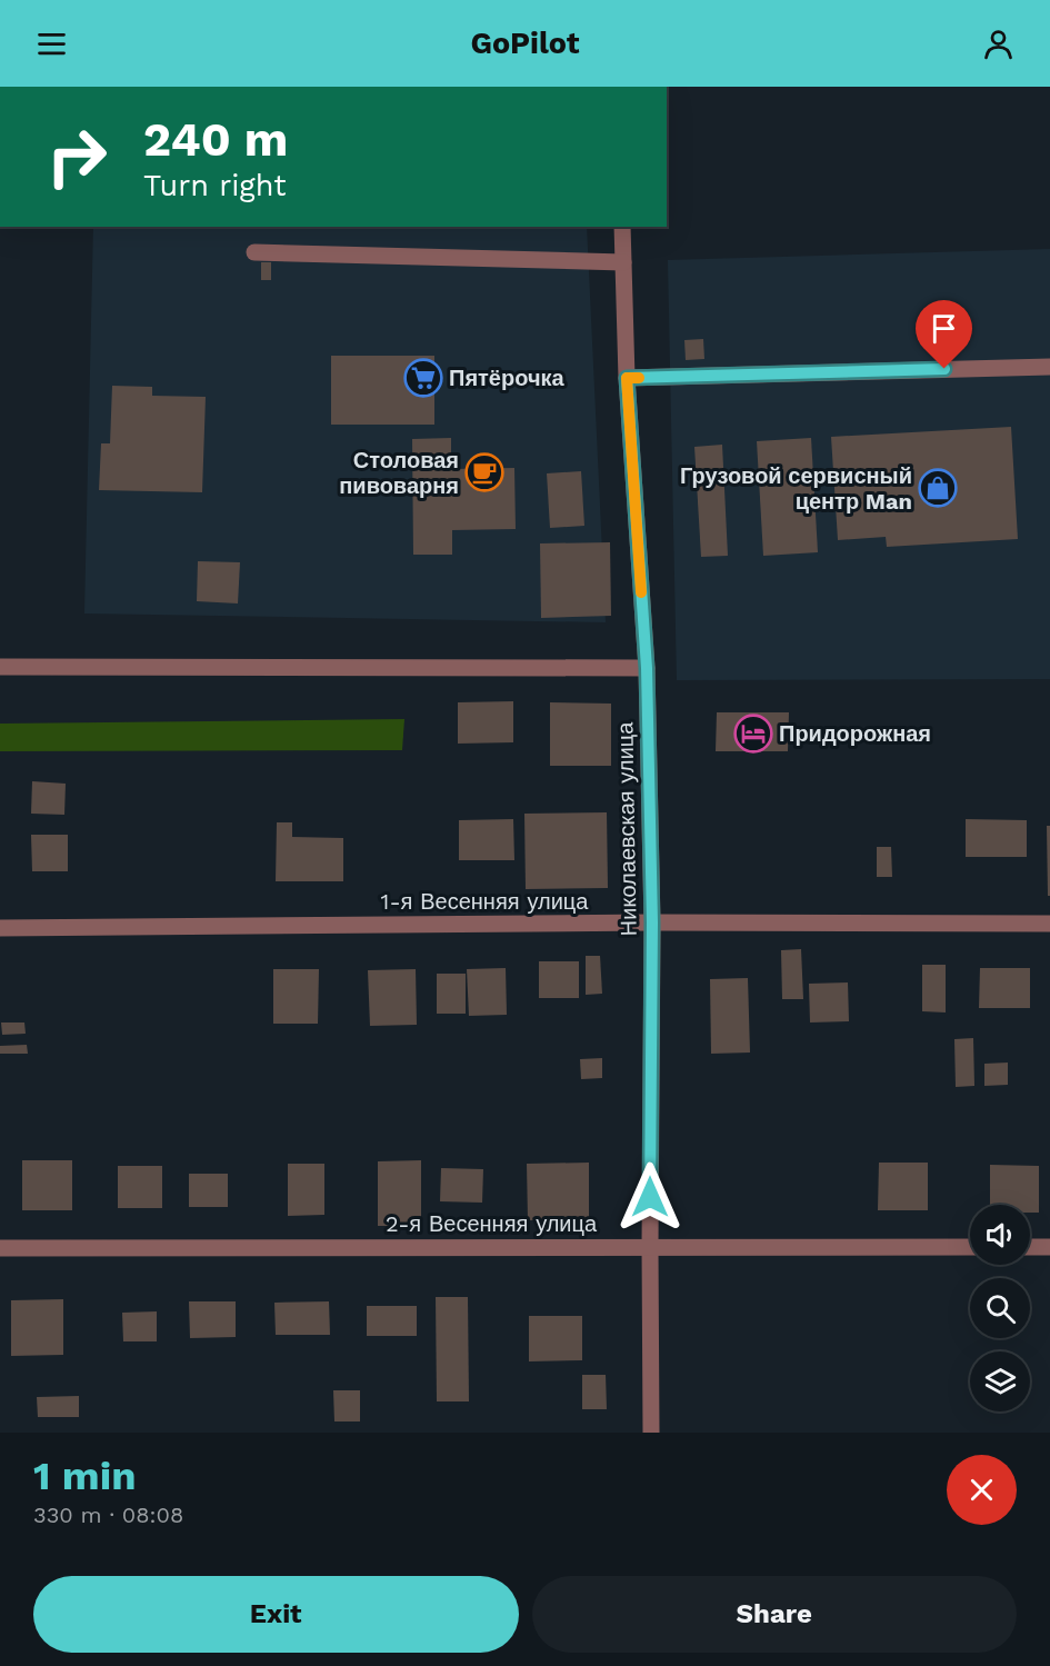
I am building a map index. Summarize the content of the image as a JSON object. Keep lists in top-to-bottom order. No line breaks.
{"streets":{"street":["Николаевская улица","1-я Весенняя улица","2-я Весенняя улица"]},"crossings":[["Николаевская улица","1-я Весенняя улица"],["Николаевская улица","2-я Весенняя улица"]],"places":{"supermarket":["Пятёрочка"],"cafe":["Столовая пивоварня"],"shop":["Грузовой сервисный центр Man"],"hotel":["Придорожная"]},"page":{"header":"GoPilot","turn":["240 m","Turn right"],"heading":["1 min","330 m · 08:08"],"buttons":["Exit","Share"]}}
